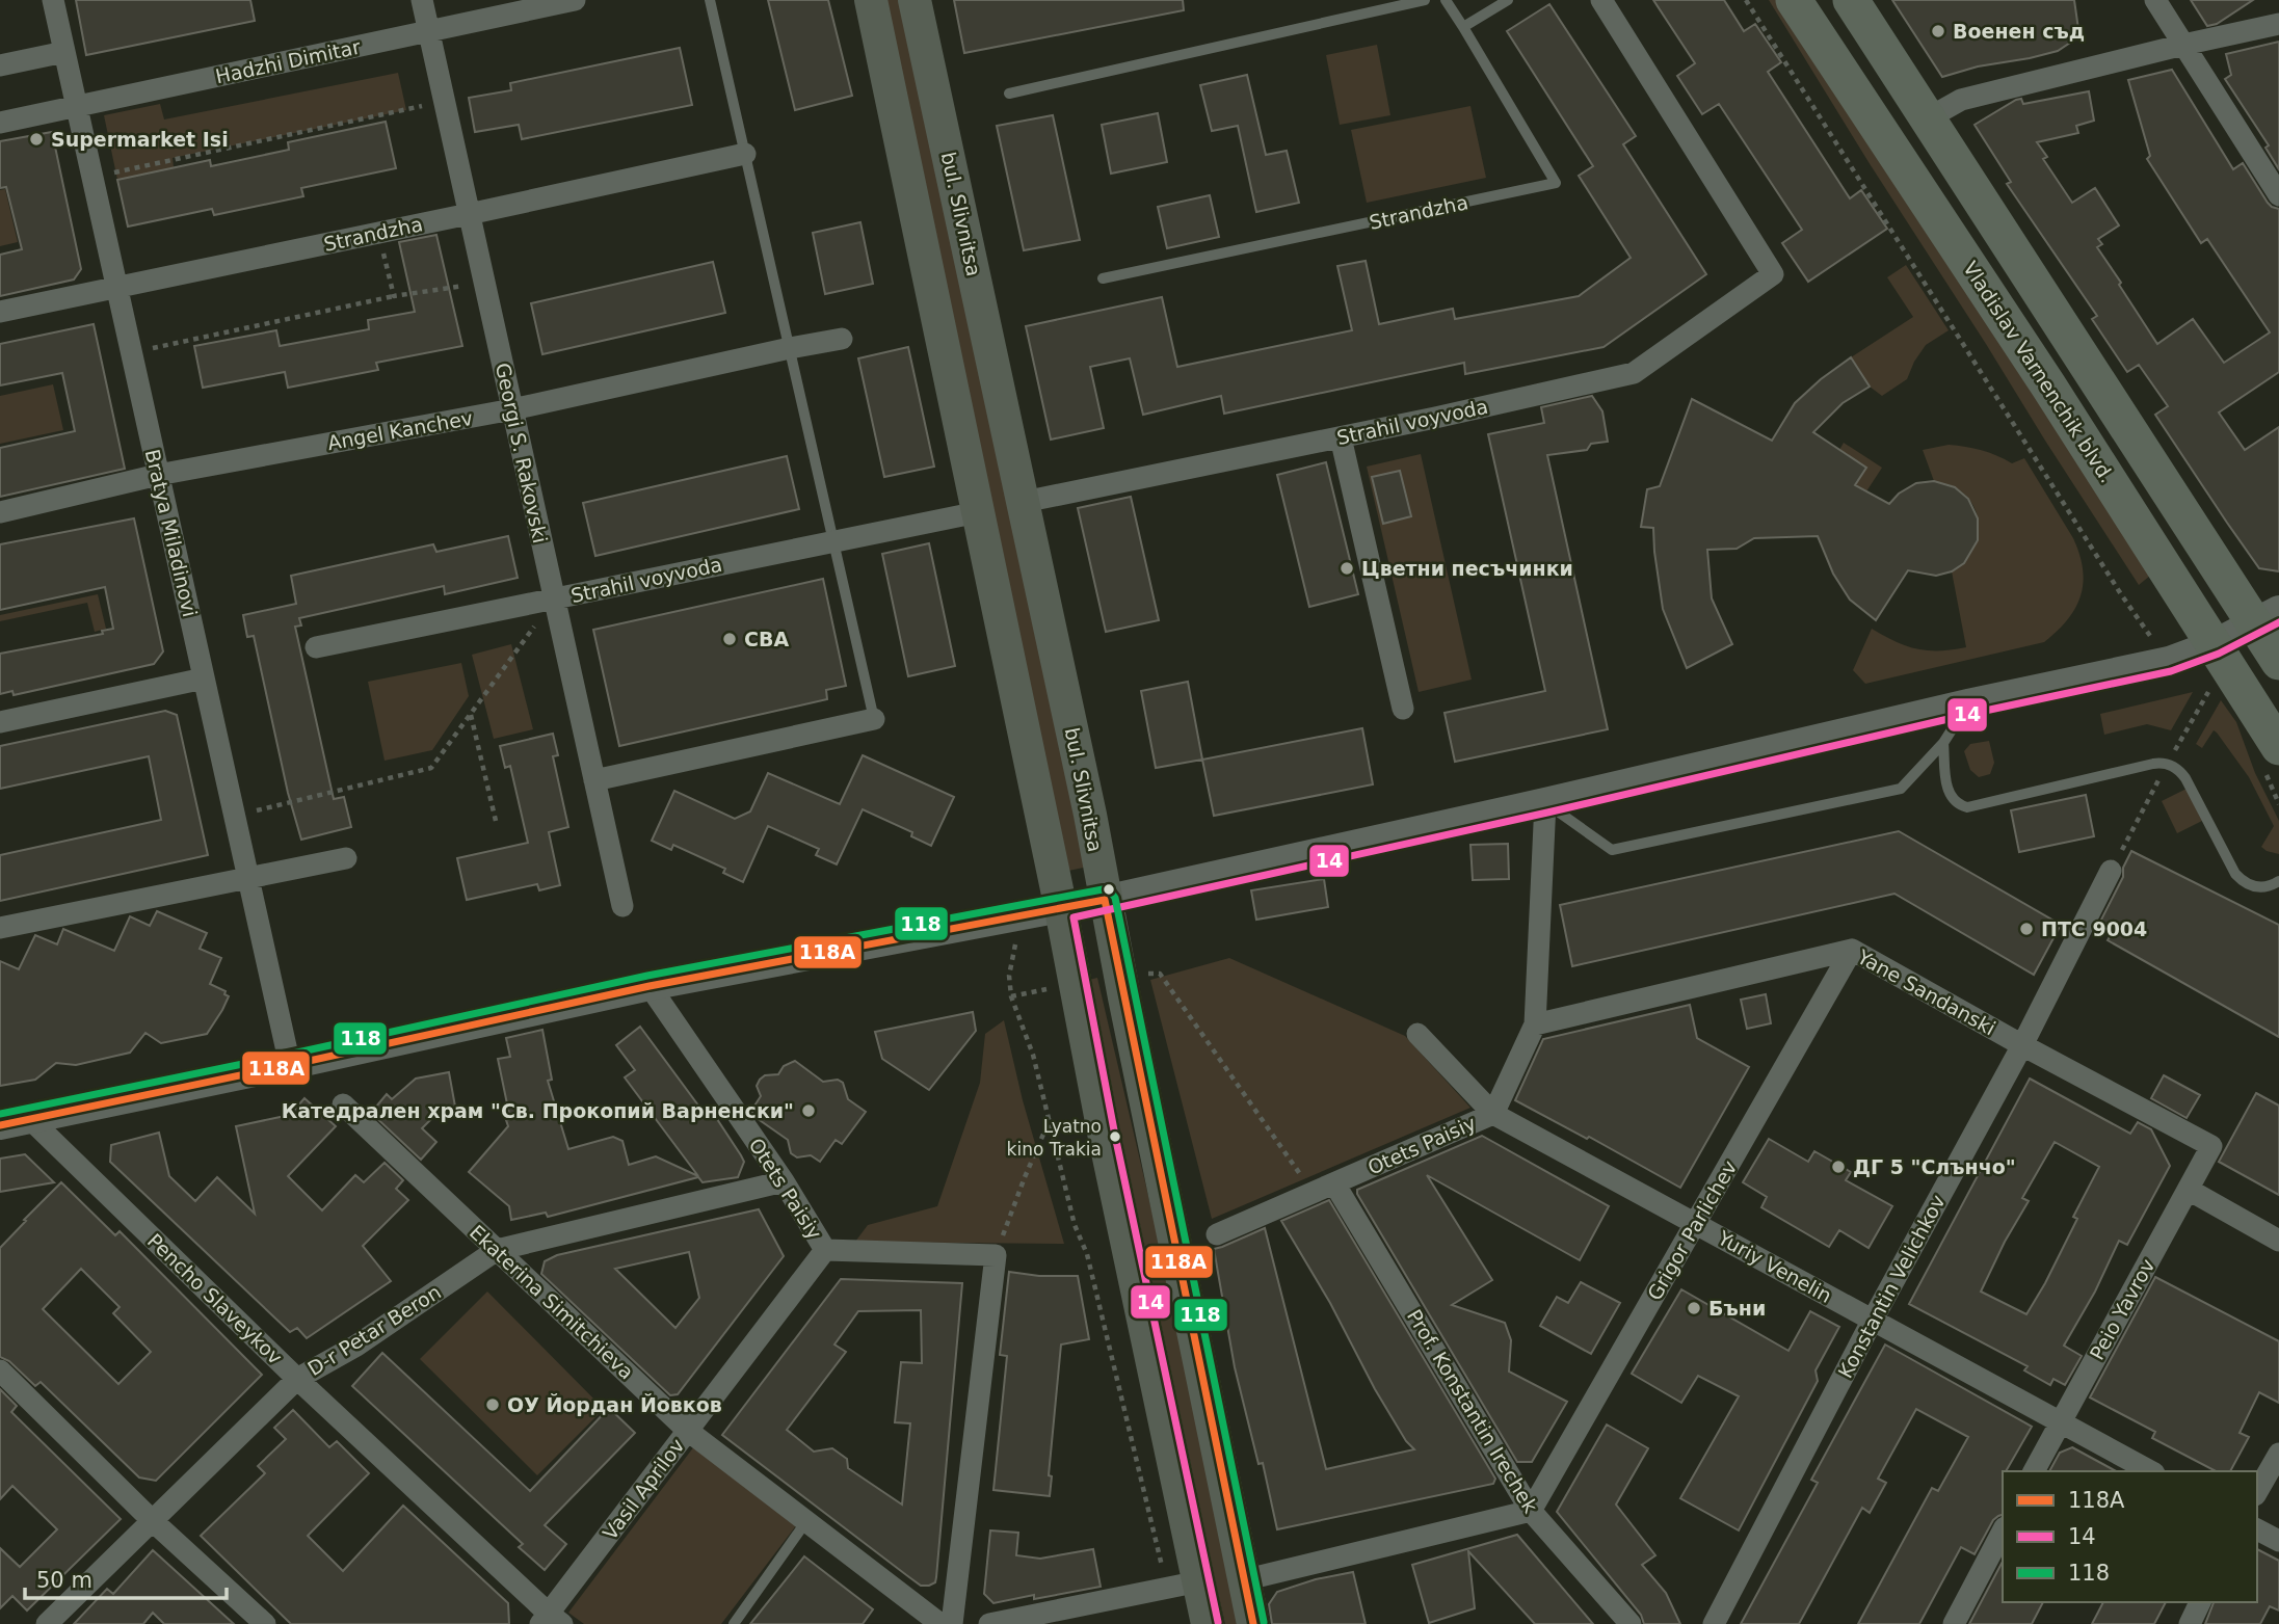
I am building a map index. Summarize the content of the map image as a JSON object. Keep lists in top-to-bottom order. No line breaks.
{"streets":{"main road":["bul. Slivnitsa","Vladislav Varnenchik blvd."],"street":["Hadzhi Dimitar","Strandzha","Strahil voyvoda","Angel Kanchev","Georgi S. Rakovski","Bratya Miladinovi","Yane Sandanski","Otets Paisiy","Grigor Parlichev","Yuriy Venelin","Konstantin Velichkov","Pencho Slaveykov","Ekaterina Simitchieva","Peio Yavrov","D-r Petar Beron","Prof. Konstantin Irechek","Vasil Aprilov"]},"crossings":[["Hadzhi Dimitar","Georgi S. Rakovski"],["Hadzhi Dimitar","Bratya Miladinovi"],["Strandzha","Georgi S. Rakovski"],["Strandzha","Bratya Miladinovi"],["bul. Slivnitsa","Strahil voyvoda"],["Strahil voyvoda","Georgi S. Rakovski"],["Angel Kanchev","Georgi S. Rakovski"],["Angel Kanchev","Bratya Miladinovi"],["Yane Sandanski","Otets Paisiy"],["Yane Sandanski","Grigor Parlichev"],["Yane Sandanski","Konstantin Velichkov"],["Yane Sandanski","Peio Yavrov"],["Otets Paisiy","Yuriy Venelin"],["Otets Paisiy","D-r Petar Beron"],["Otets Paisiy","Prof. Konstantin Irechek"],["Otets Paisiy","Vasil Aprilov"],["Grigor Parlichev","Yuriy Venelin"],["Grigor Parlichev","Prof. Konstantin Irechek"],["Yuriy Venelin","Konstantin Velichkov"],["Yuriy Venelin","Peio Yavrov"],["Pencho Slaveykov","D-r Petar Beron"],["Pencho Slaveykov","Vasil Aprilov"],["Ekaterina Simitchieva","D-r Petar Beron"],["Ekaterina Simitchieva","Vasil Aprilov"]],"places":["Военен съд","Supermarket Isi","Цветни песъчинки","CBA","ПТС 9004","Катедрален храм \"Св. Прокопий Варненски\"","Lyatno kino Trakia","ДГ 5 \"Слънчо\"","Бъни","ОУ Йордан Йовков"],"lines":["transit line 14","transit line 118","transit line 118А"],"legend":["118А","14","118"],"scale_bar":"50 m"}
